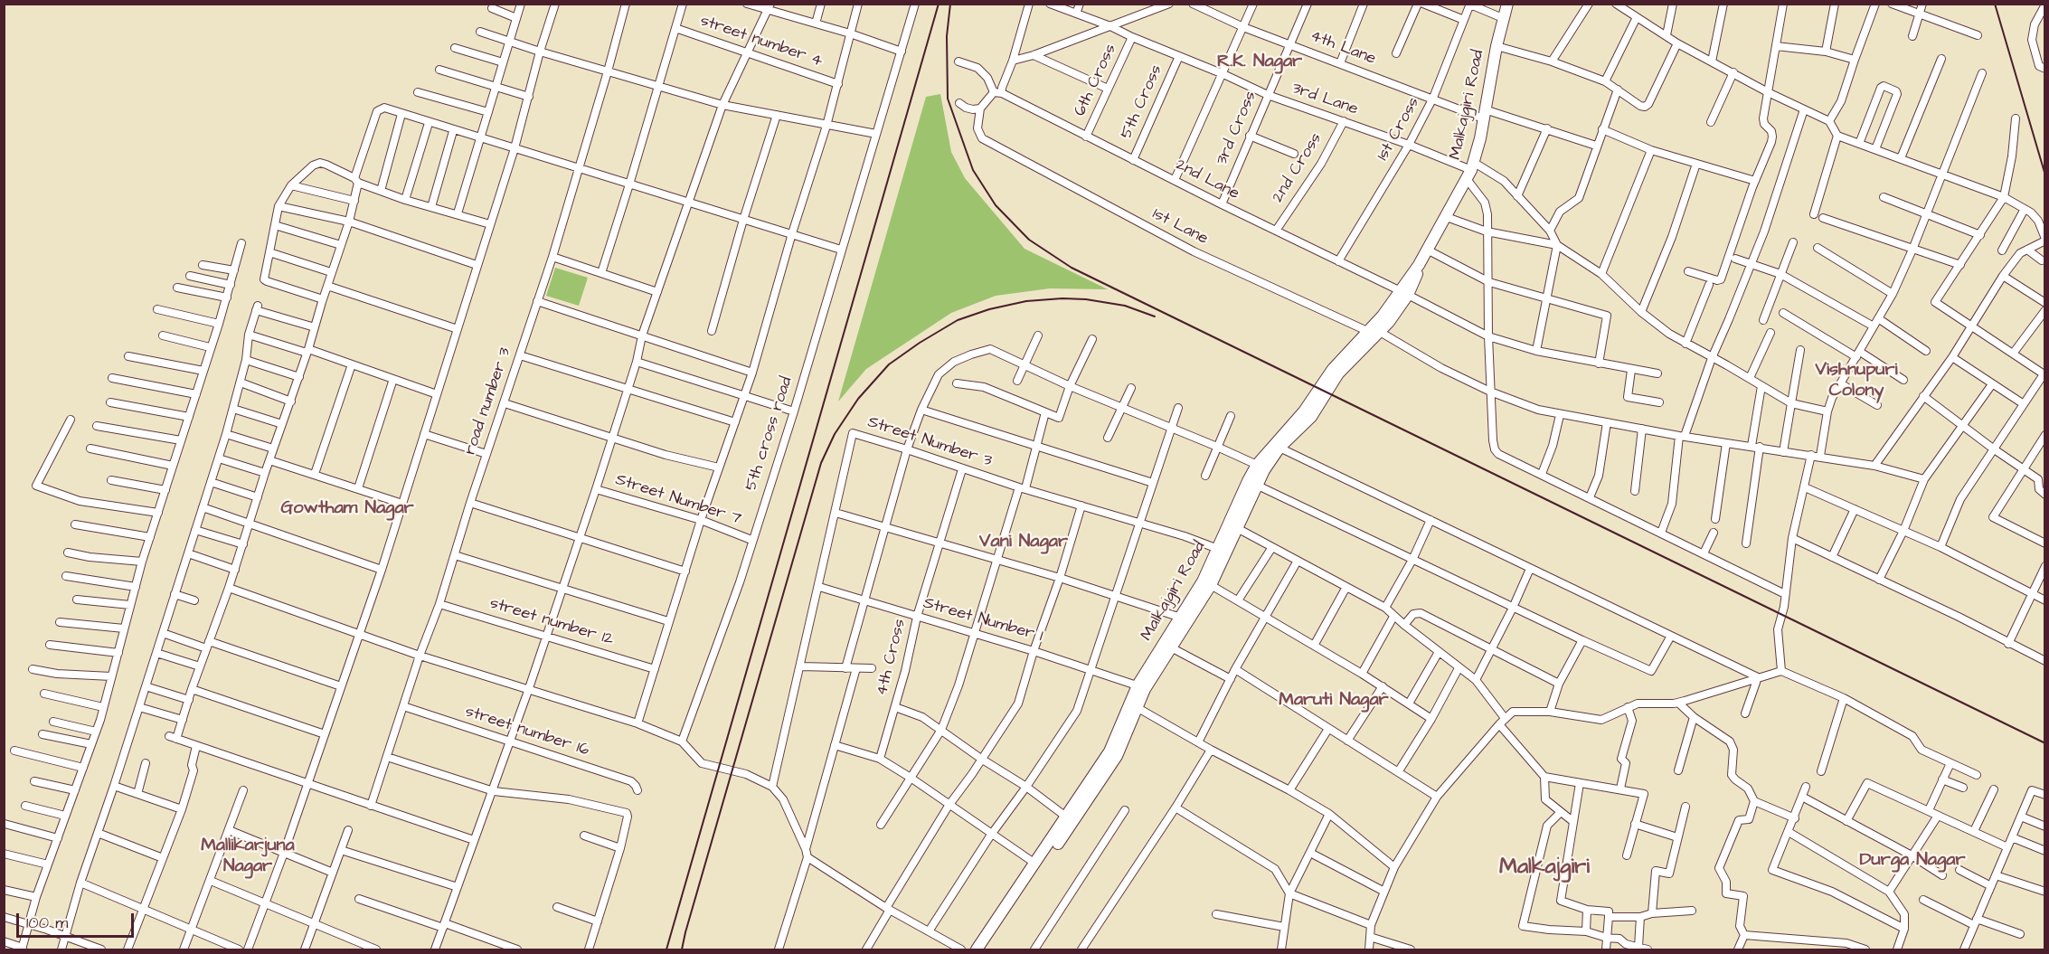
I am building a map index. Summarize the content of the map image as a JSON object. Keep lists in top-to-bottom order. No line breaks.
{"streets":{"main road":["Malkajgiri Road"],"street":["street number 4","4th Lane","6th Cross","3rd Lane","5th Cross","3rd Cross","1st Cross","2nd Cross","2nd Lane","1st Lane","road number 3","5th cross road","Street Number 3","Street Number 7","Street Number 1","street number 12","4th Cross","street number 16"]},"crossings":[["4th Lane","Malkajgiri Road"],["4th Lane","3rd Cross"],["4th Lane","1st Cross"],["6th Cross","3rd Lane"],["6th Cross","2nd Lane"],["3rd Lane","5th Cross"],["3rd Lane","Malkajgiri Road"],["3rd Lane","3rd Cross"],["3rd Lane","1st Cross"],["3rd Lane","2nd Cross"],["5th Cross","2nd Lane"],["Malkajgiri Road","2nd Lane"],["Malkajgiri Road","1st Lane"],["Malkajgiri Road","Street Number 3"],["Malkajgiri Road","Street Number 1"],["3rd Cross","2nd Lane"],["1st Cross","2nd Lane"],["2nd Cross","2nd Lane"],["road number 3","street number 12"],["road number 3","street number 16"],["5th cross road","Street Number 7"],["Street Number 3","Street Number 1"],["Street Number 3","4th Cross"],["Street Number 1","4th Cross"]],"districts":["R.K. Nagar","Vishnupuri Colony","Gowtham Nagar","Vani Nagar","Maruti Nagar","Mallikarjuna Nagar","Durga Nagar","Malkajgiri"],"scale_bar":"100 m"}
